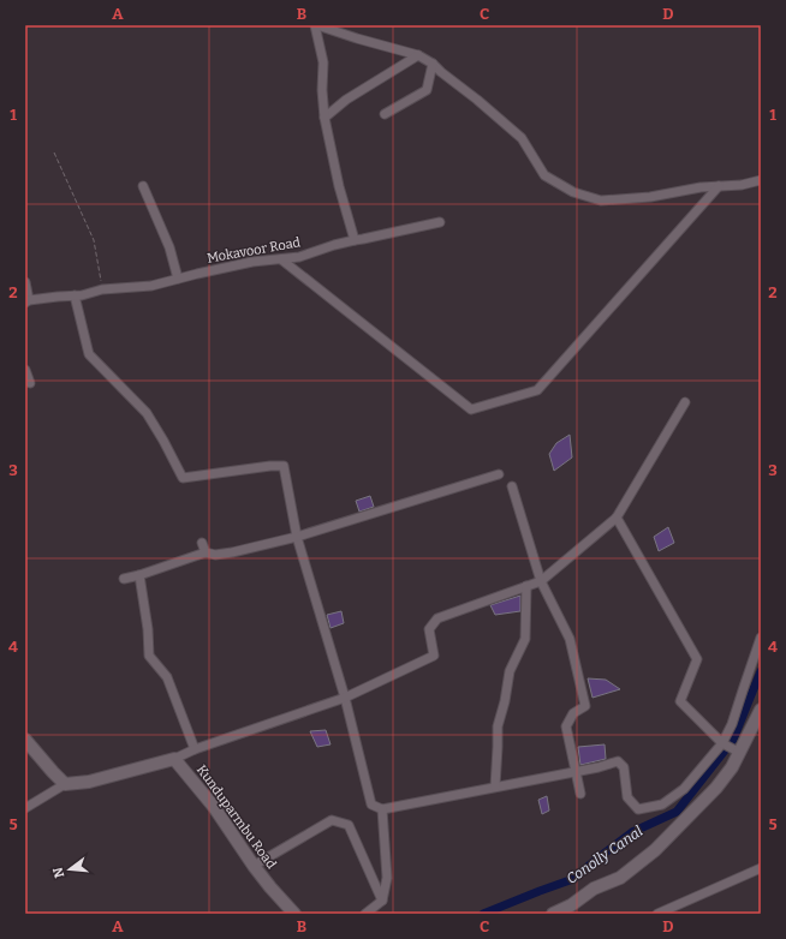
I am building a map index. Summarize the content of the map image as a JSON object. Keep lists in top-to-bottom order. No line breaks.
{"streets":{"main road":["Kunduparmbu Road"],"street":["Mokavoor Road"]},"water":["Conolly Canal"],"north":"left","grid":{"columns":["A","B","C","D"],"rows":["1","2","3","4","5"]}}
